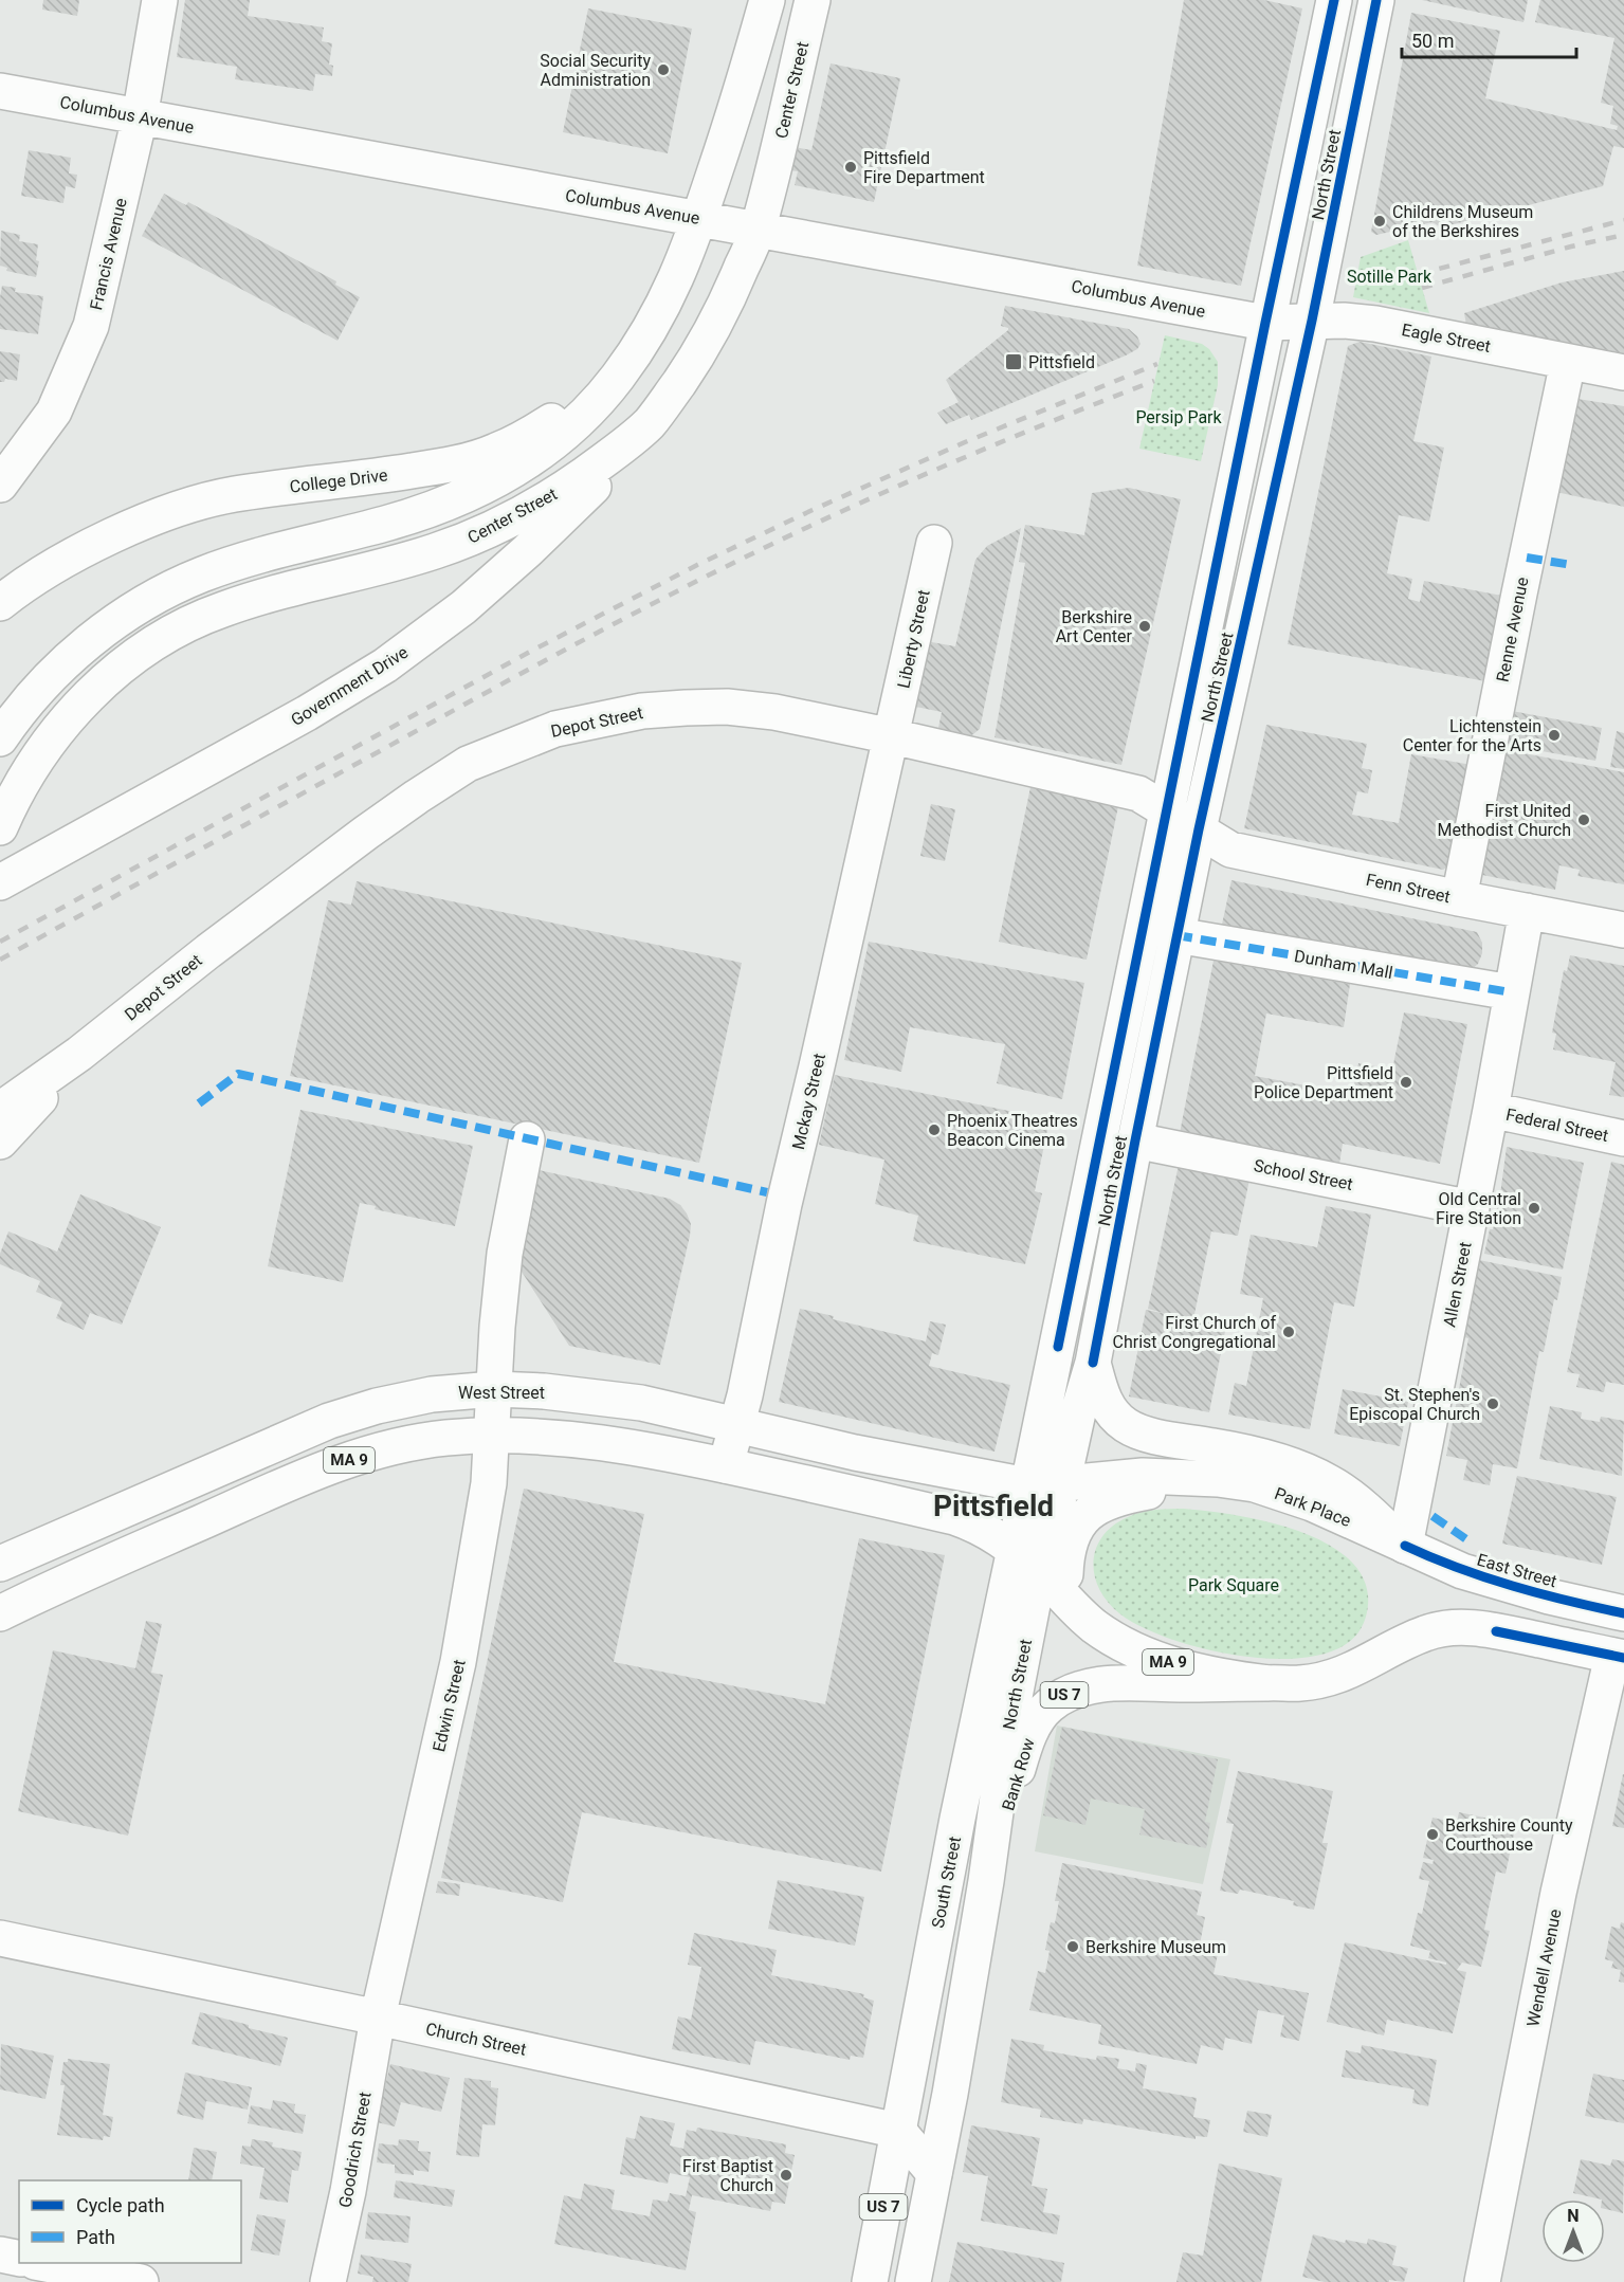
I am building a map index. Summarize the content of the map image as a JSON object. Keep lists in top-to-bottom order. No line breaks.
{"streets":{"main road":["Center Street","Columbus Avenue","North Street","Francis Avenue","Eagle Street","College Drive","Renne Avenue","Liberty Street","Government Drive","Depot Street","Fenn Street","Dunham Mall","Mckay Street","Federal Street","School Street","Allen Street","West Street","MA 9","Park Place","East Street","US 7","Edwin Street","Bank Row","South Street","Wendell Avenue","Church Street","Goodrich Street"]},"crossings":[["Center Street","Columbus Avenue"],["Center Street","Government Drive"],["Columbus Avenue","North Street"],["Columbus Avenue","Francis Avenue"],["Columbus Avenue","Eagle Street"],["North Street","Eagle Street"],["North Street","Depot Street"],["North Street","Fenn Street"],["North Street","Dunham Mall"],["North Street","School Street"],["North Street","West Street"],["North Street","MA 9"],["North Street","Park Place"],["North Street","East Street"],["North Street","US 7"],["North Street","Bank Row"],["North Street","South Street"],["Eagle Street","Renne Avenue"],["Renne Avenue","Fenn Street"],["Liberty Street","Depot Street"],["Liberty Street","Mckay Street"],["Depot Street","Fenn Street"],["Depot Street","Mckay Street"],["Fenn Street","Allen Street"],["Dunham Mall","Allen Street"],["Mckay Street","West Street"],["Mckay Street","MA 9"],["Federal Street","Allen Street"],["School Street","Allen Street"],["Allen Street","Park Place"],["Allen Street","East Street"],["West Street","Park Place"],["West Street","Edwin Street"],["West Street","South Street"],["MA 9","Edwin Street"],["MA 9","Bank Row"],["MA 9","South Street"],["Park Place","East Street"],["Park Place","Bank Row"],["Park Place","South Street"],["US 7","Bank Row"],["Edwin Street","Church Street"],["Edwin Street","Goodrich Street"],["Bank Row","South Street"],["Bank Row","Wendell Avenue"],["South Street","Church Street"],["Church Street","Goodrich Street"]],"districts":["Pittsfield"],"parks":["Sotille Park","Persip Park","Park Square"],"places":{"other":["Social Security Administration","Pittsfield Fire Department","Childrens Museum of the Berkshires","Berkshire Art Center","Lichtenstein Center for the Arts","First United Methodist Church","Pittsfield Police Department","Phoenix Theatres Beacon Cinema","Old Central Fire Station","First Church of Christ Congregational","St. Stephen's Episcopal Church","Berkshire County Courthouse","Berkshire Museum","First Baptist Church"],"transit":["Pittsfield"]},"legend":["Cycle path","Path"],"scale_bar":"50 m","north":"top"}
